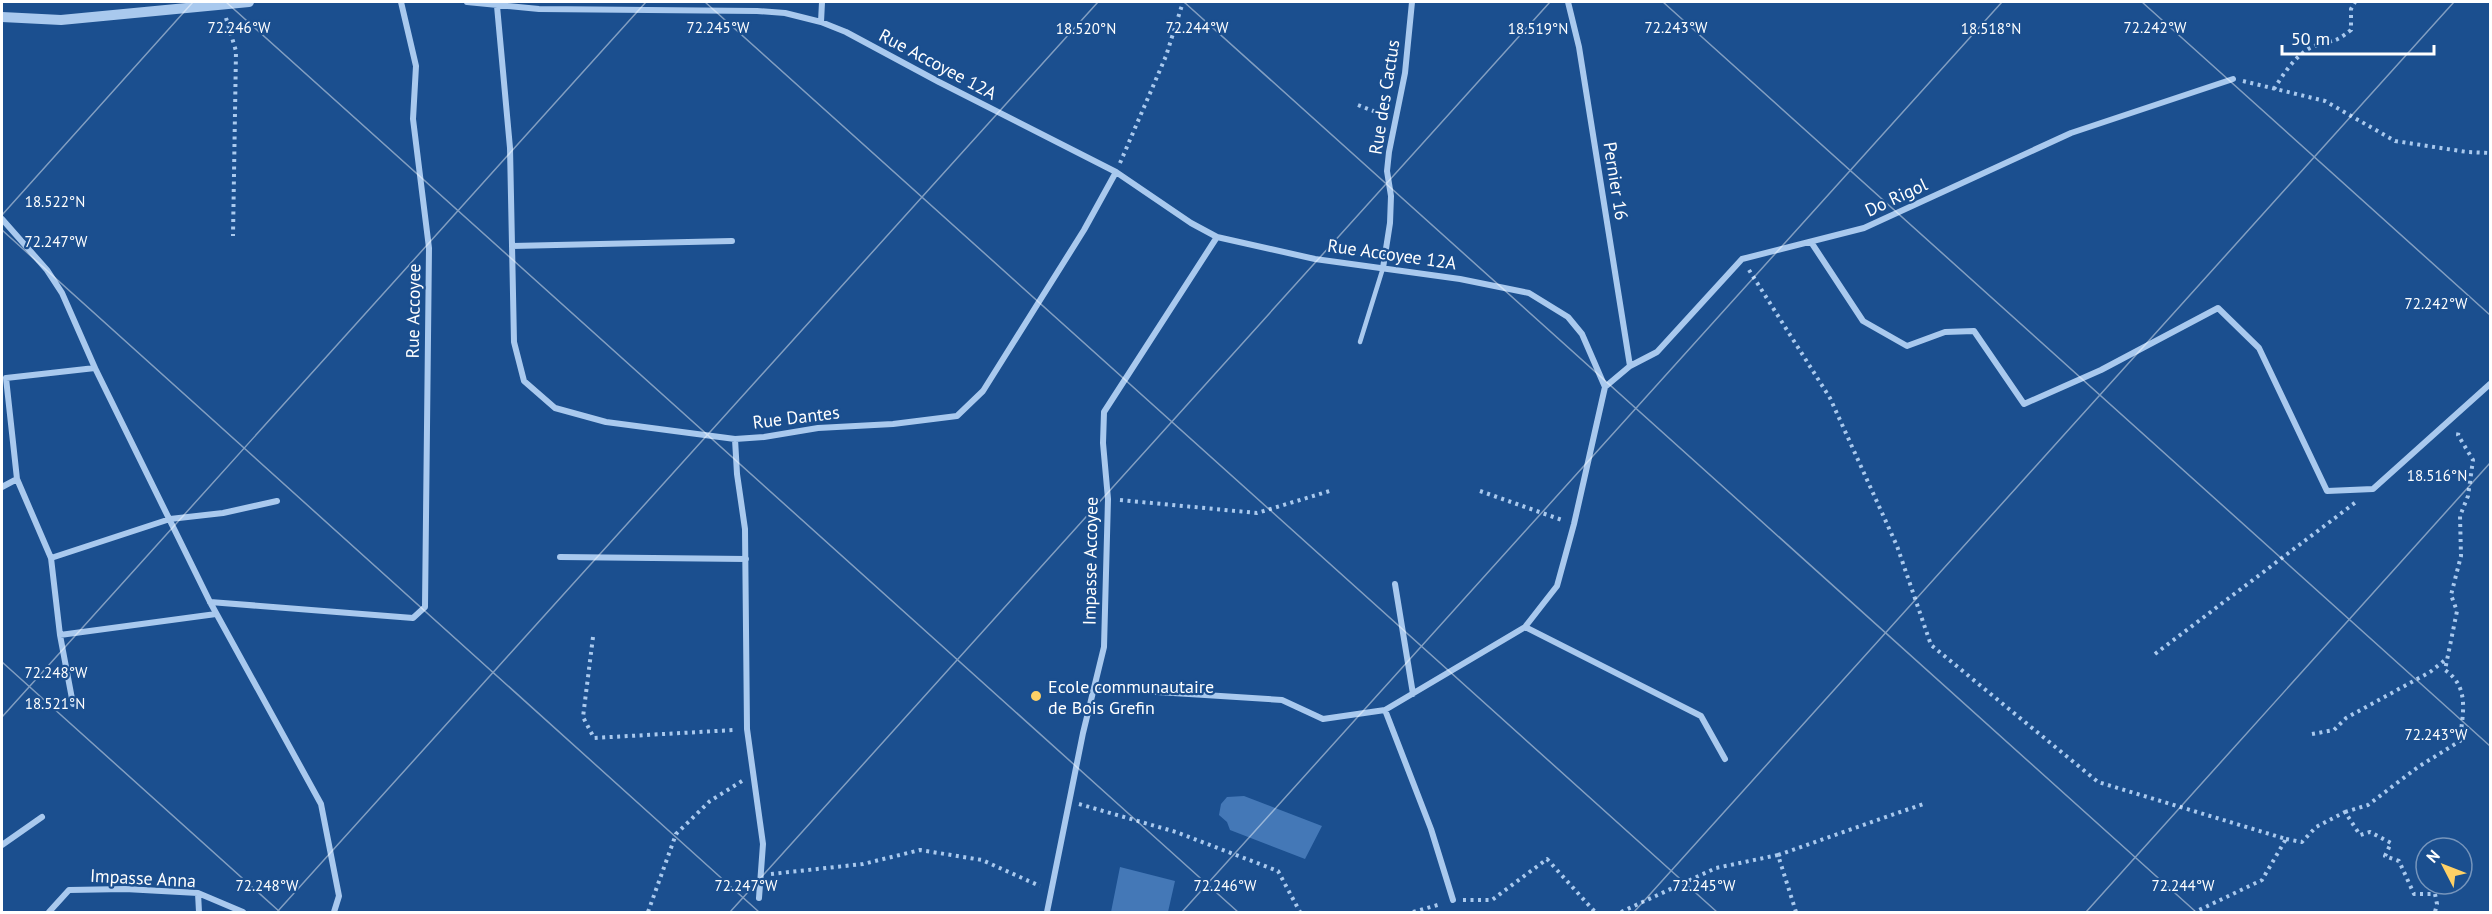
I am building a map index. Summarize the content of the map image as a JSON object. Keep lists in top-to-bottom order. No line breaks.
{"streets":{"street":["Rue Accoyee 12A","Rue des Cactus","Pernier 16","Do Rigol","Rue Accoyee","Rue Dantes","Impasse Accoyee","Impasse Anna"]},"crossings":[["Rue Accoyee 12A","Rue des Cactus"],["Rue Accoyee 12A","Rue Dantes"],["Rue Accoyee 12A","Impasse Accoyee"]],"places":["Ecole communautaire de Bois Grefin"],"scale_bar":"50 m","north":"top left","coordinates":["72.246°W","72.245°W","72.244°W","72.243°W","72.242°W","18.520°N","18.519°N","18.518°N","18.522°N","72.247°W","18.516°N","72.248°W","18.521°N"]}
